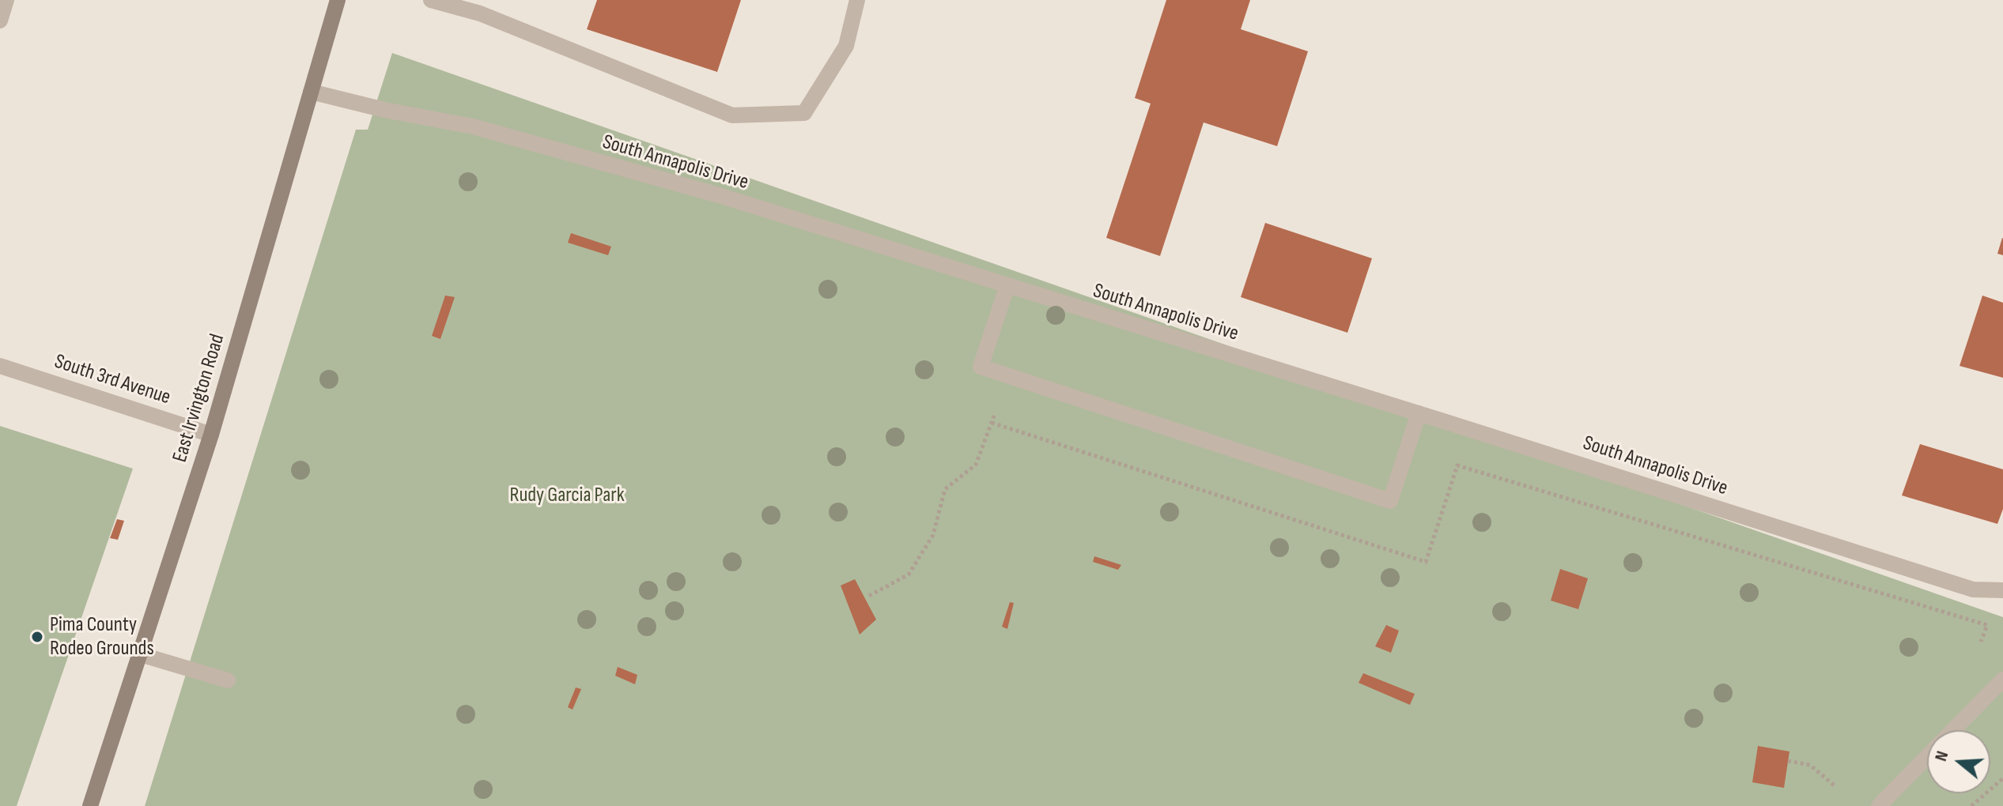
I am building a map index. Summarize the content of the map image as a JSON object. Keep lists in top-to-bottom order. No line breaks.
{"streets":{"main road":["East Irvington Road"],"street":["South Annapolis Drive","South 3rd Avenue"]},"crossings":[["South Annapolis Drive","East Irvington Road"],["South 3rd Avenue","East Irvington Road"]],"parks":["Rudy Garcia Park"],"places":["Pima County Rodeo Grounds"],"north":"left"}
